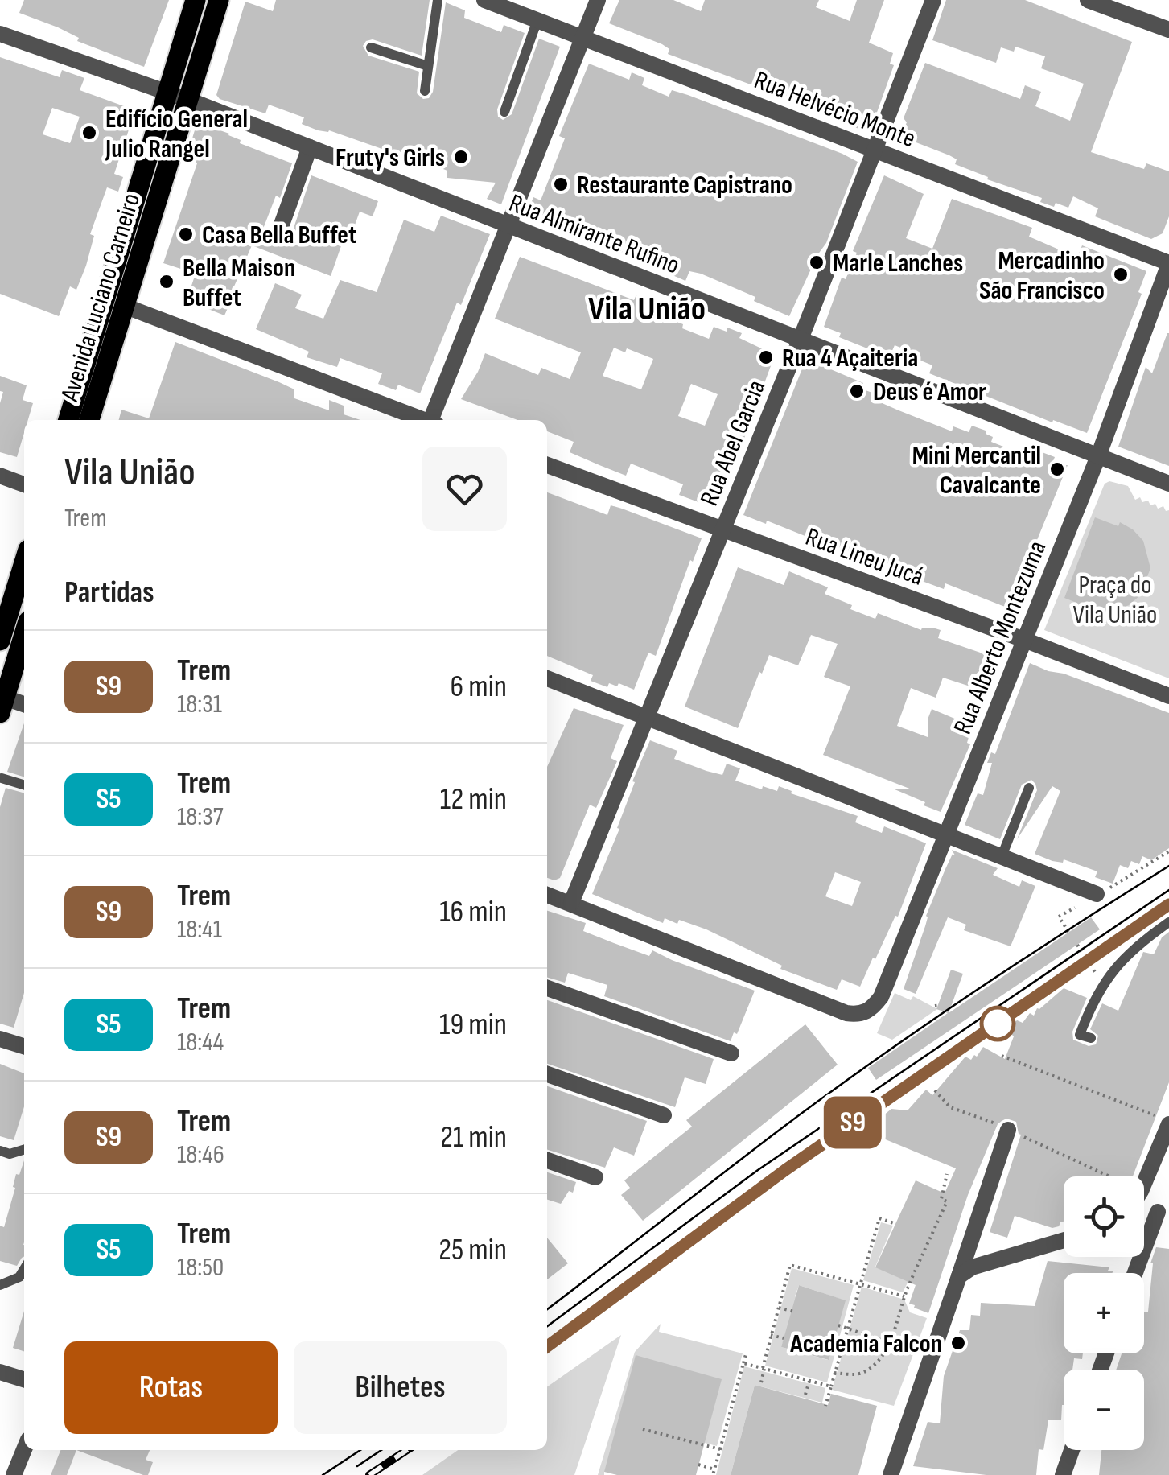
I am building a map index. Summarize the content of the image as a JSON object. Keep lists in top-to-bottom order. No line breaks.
{"streets":{"main road":["Avenida Luciano Carneiro"],"street":["Rua Helvécio Monte","Rua Almirante Rufino","Rua Abel Garcia","Rua Lineu Jucá","Rua Alberto Montezuma"]},"crossings":[["Rua Helvécio Monte","Rua Abel Garcia"],["Rua Helvécio Monte","Rua Alberto Montezuma"],["Rua Almirante Rufino","Avenida Luciano Carneiro"],["Rua Almirante Rufino","Rua Abel Garcia"],["Rua Almirante Rufino","Rua Alberto Montezuma"],["Rua Abel Garcia","Rua Lineu Jucá"],["Rua Abel Garcia","Rua Alberto Montezuma"],["Rua Lineu Jucá","Rua Alberto Montezuma"]],"districts":["Vila União"],"parks":["Praça do Vila União"],"places":["Edifício General Julio Rangel","Fruty's Girls","Restaurante Capistrano","Casa Bella Buffet","Marle Lanches","Mercadinho São Francisco","Bella Maison Buffet","Rua 4 Açaiteria","Deus é Amor","Mini Mercantil Cavalcante","Academia Falcon"],"page":{"on_map":"S9","heading":[["Vila União","Trem"],"Partidas"],"list":[{"mark":"S9","name":"Trem","note":"18:31","value":"6 min"},{"mark":"S5","name":"Trem","note":"18:37","value":"12 min"},{"mark":"S9","name":"Trem","note":"18:41","value":"16 min"},{"mark":"S5","name":"Trem","note":"18:44","value":"19 min"},{"mark":"S9","name":"Trem","note":"18:46","value":"21 min"},{"mark":"S5","name":"Trem","note":"18:50","value":"25 min"}],"map_buttons":["+","−"],"buttons":["Rotas","Bilhetes"]}}
